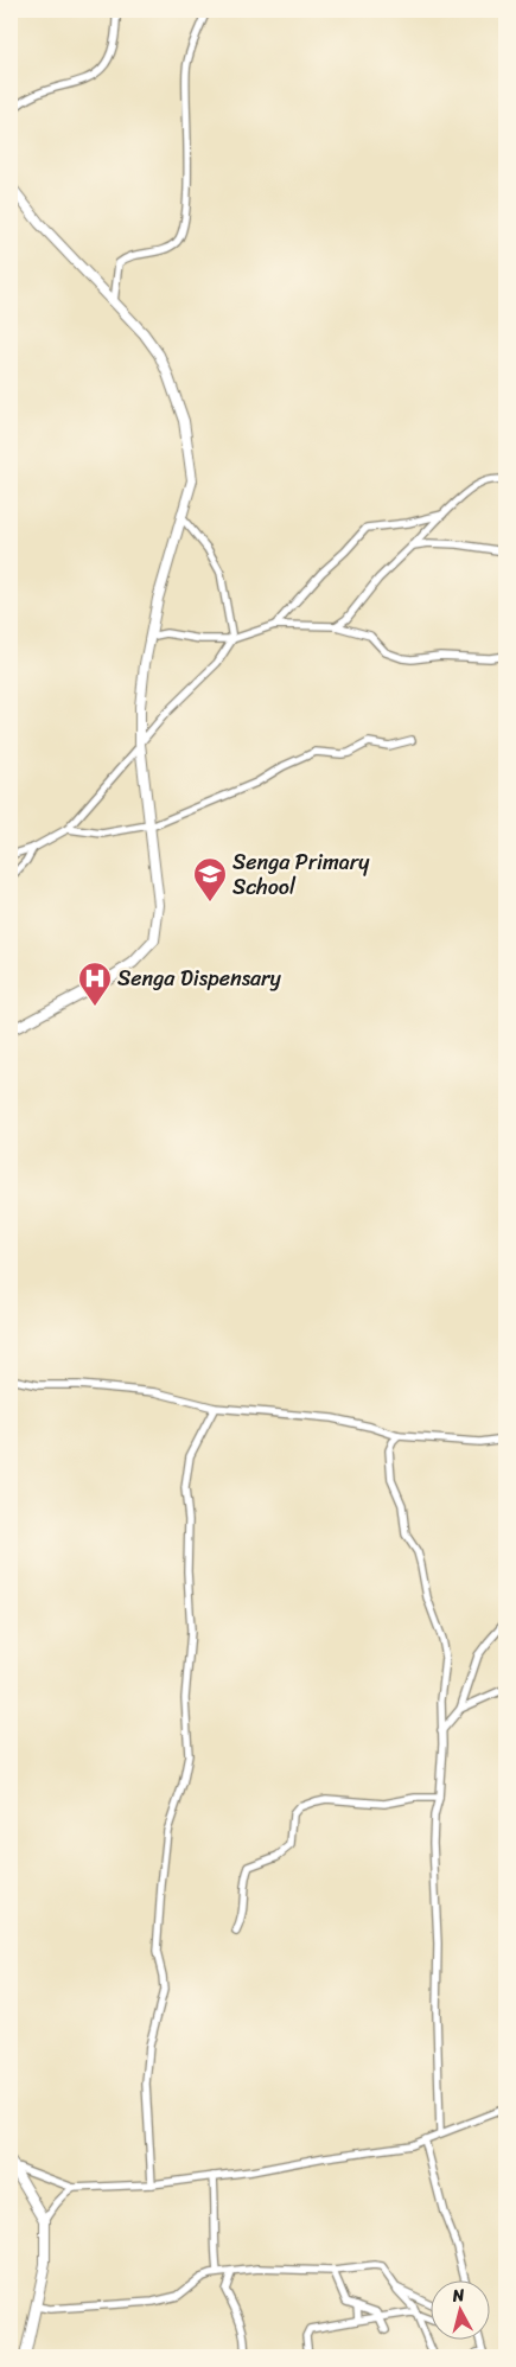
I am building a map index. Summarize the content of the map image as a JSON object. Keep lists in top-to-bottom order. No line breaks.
{"places":{"school or university":["Senga Primary School"],"hospital":["Senga Dispensary"]},"north":"top"}
